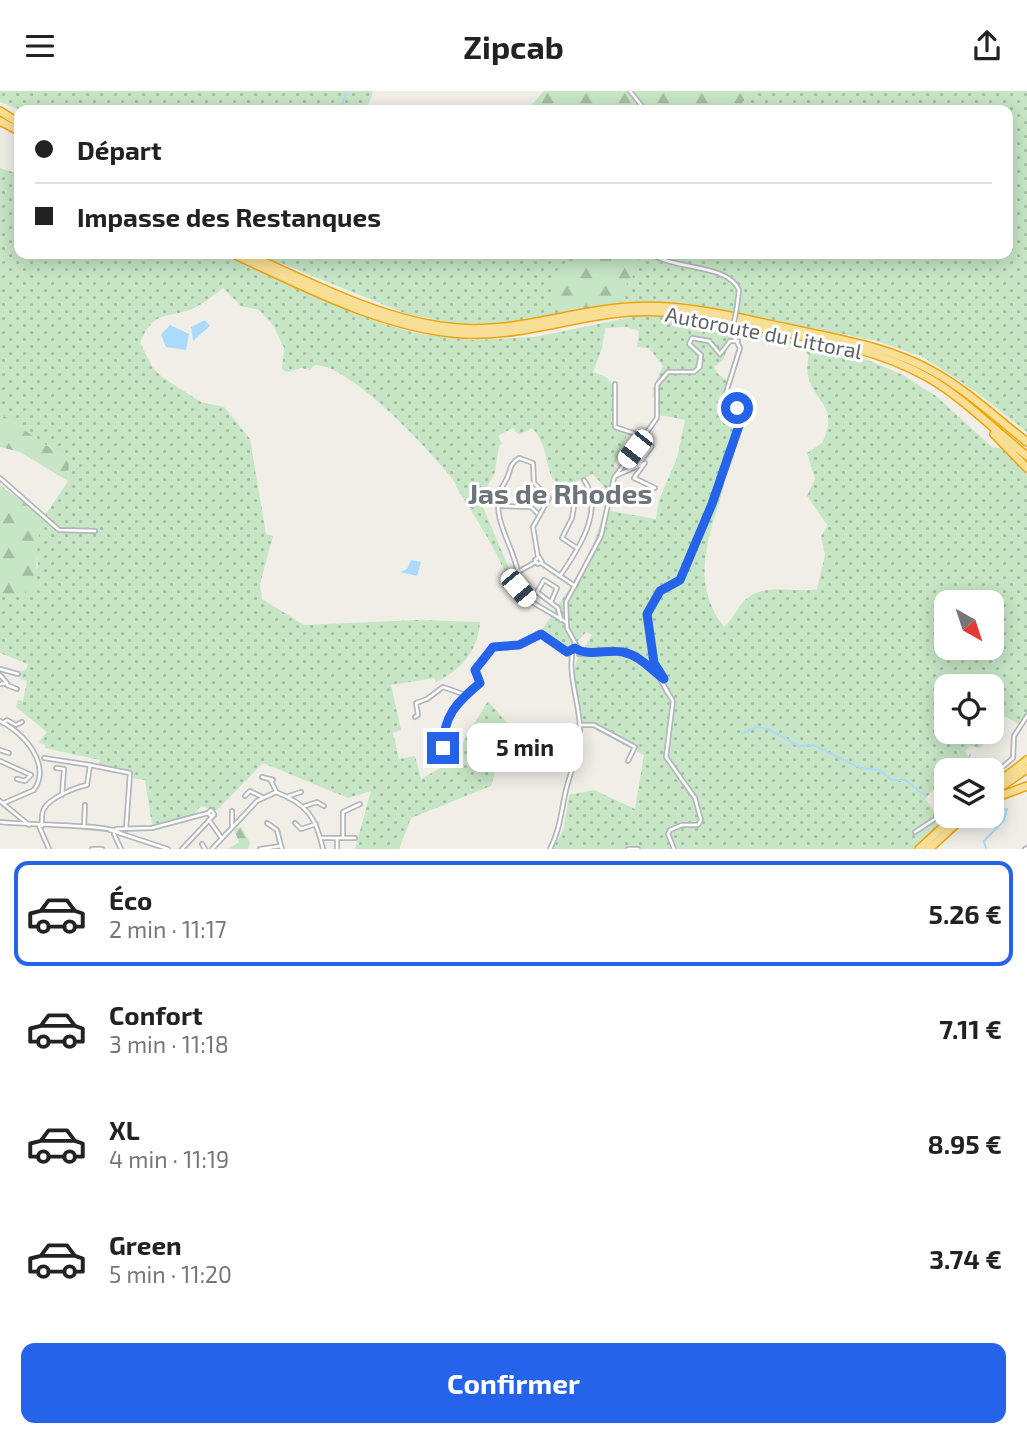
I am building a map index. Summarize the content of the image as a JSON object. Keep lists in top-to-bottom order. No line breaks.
{"streets":{"highway":["Autoroute du Littoral"]},"districts":["Jas de Rhodes"],"north":"bottom right","page":{"header":"Zipcab","banner":["Départ","Impasse des Restanques"],"bubble":"5 min","list":[{"name":"Éco","note":"2 min · 11:17","value":"5.26 €"},{"name":"Confort","note":"3 min · 11:18","value":"7.11 €"},{"name":"XL","note":"4 min · 11:19","value":"8.95 €"},{"name":"Green","note":"5 min · 11:20","value":"3.74 €"}],"buttons":"Confirmer"}}
